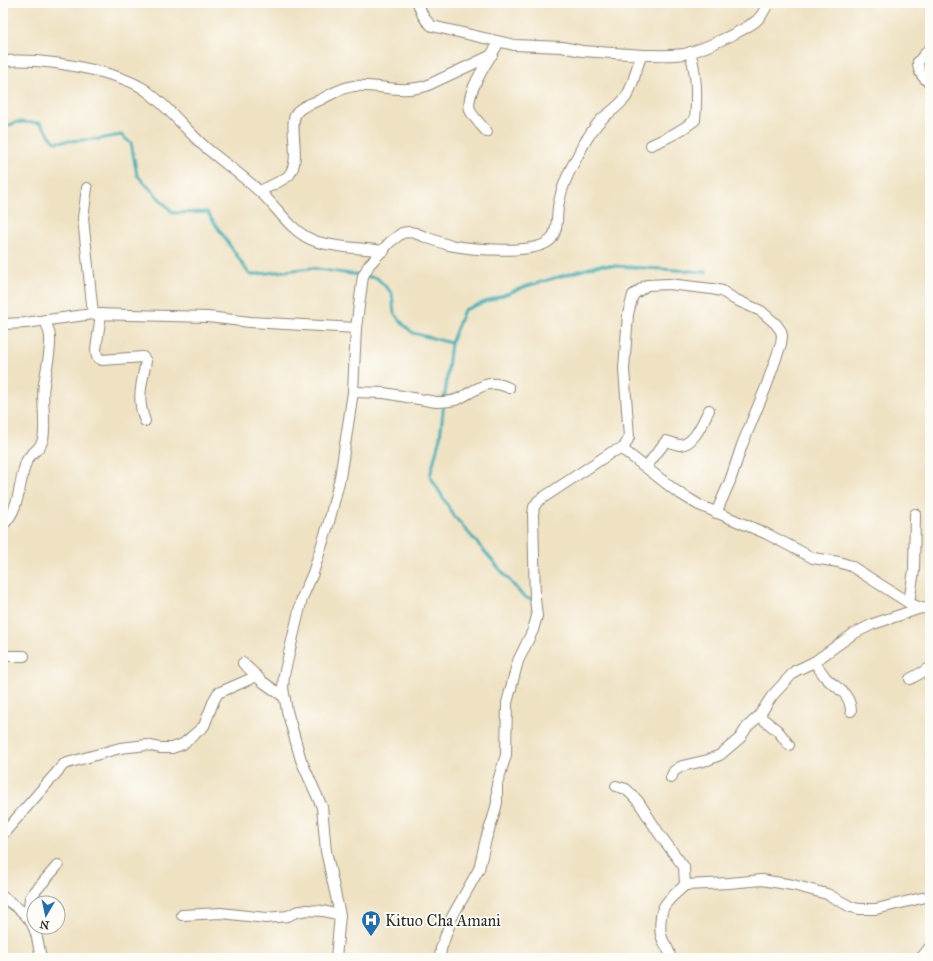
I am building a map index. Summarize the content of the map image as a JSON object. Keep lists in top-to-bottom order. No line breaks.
{"places":{"hospital":["Kituo Cha Amani"]},"north":"bottom"}
